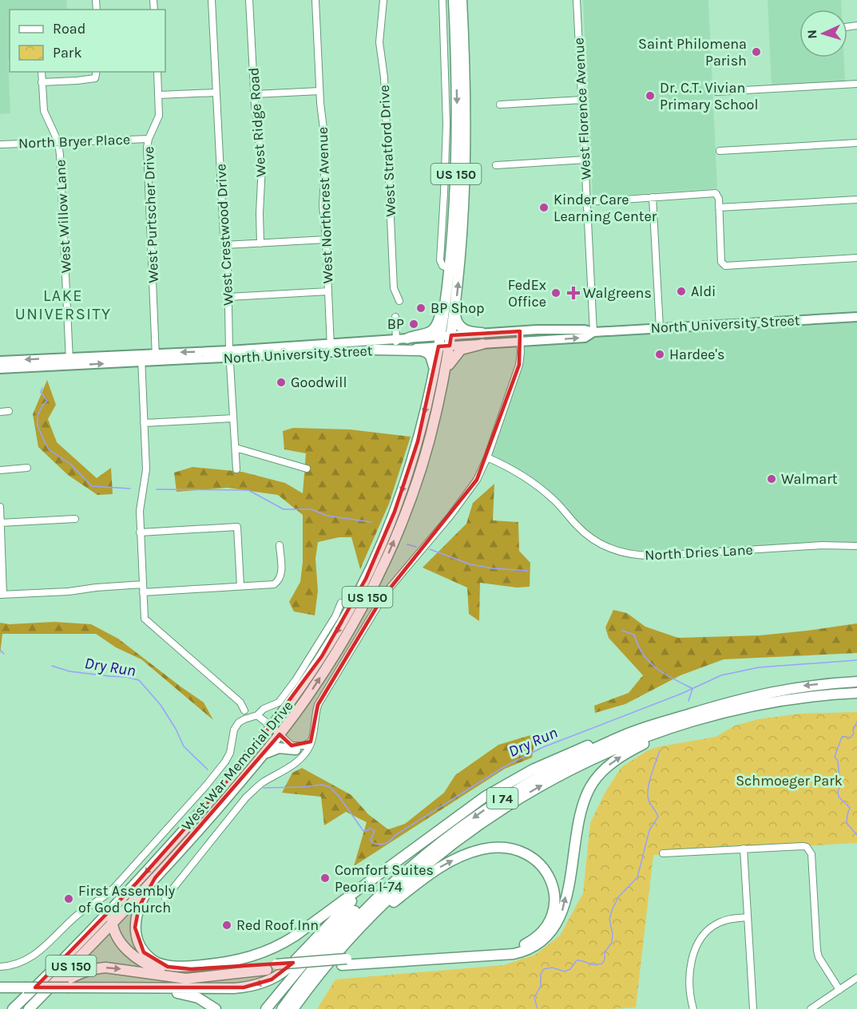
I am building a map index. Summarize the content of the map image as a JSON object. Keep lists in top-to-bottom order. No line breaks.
{"streets":{"highway":["US 150","West War Memorial Drive","I 74"],"main road":["North University Street"],"street":["West Florence Avenue","West Ridge Road","North Bryer Place","West Stratford Drive","West Northcrest Avenue","West Purtscher Drive","West Willow Lane","West Crestwood Drive","North Dries Lane"]},"crossings":[["West Florence Avenue","North University Street"],["North Bryer Place","West Purtscher Drive"],["North Bryer Place","West Willow Lane"],["West Northcrest Avenue","North University Street"],["West Purtscher Drive","North University Street"],["West Willow Lane","North University Street"],["West Crestwood Drive","North University Street"],["North University Street","West War Memorial Drive"]],"districts":["LAKE UNIVERSITY"],"water":["Dry Run"],"parks":["Schmoeger Park"],"places":{"other":["Saint Philomena Parish","Dr. C.T. Vivian Primary School","Kinder Care Learning Center","Aldi","FedEx Office","BP Shop","BP","Hardee's","Goodwill","Walmart","Comfort Suites Peoria I-74","First Assembly of God Church","Red Roof Inn"],"health":["Walgreens"]},"legend":["Road","Park"],"north":"left"}
